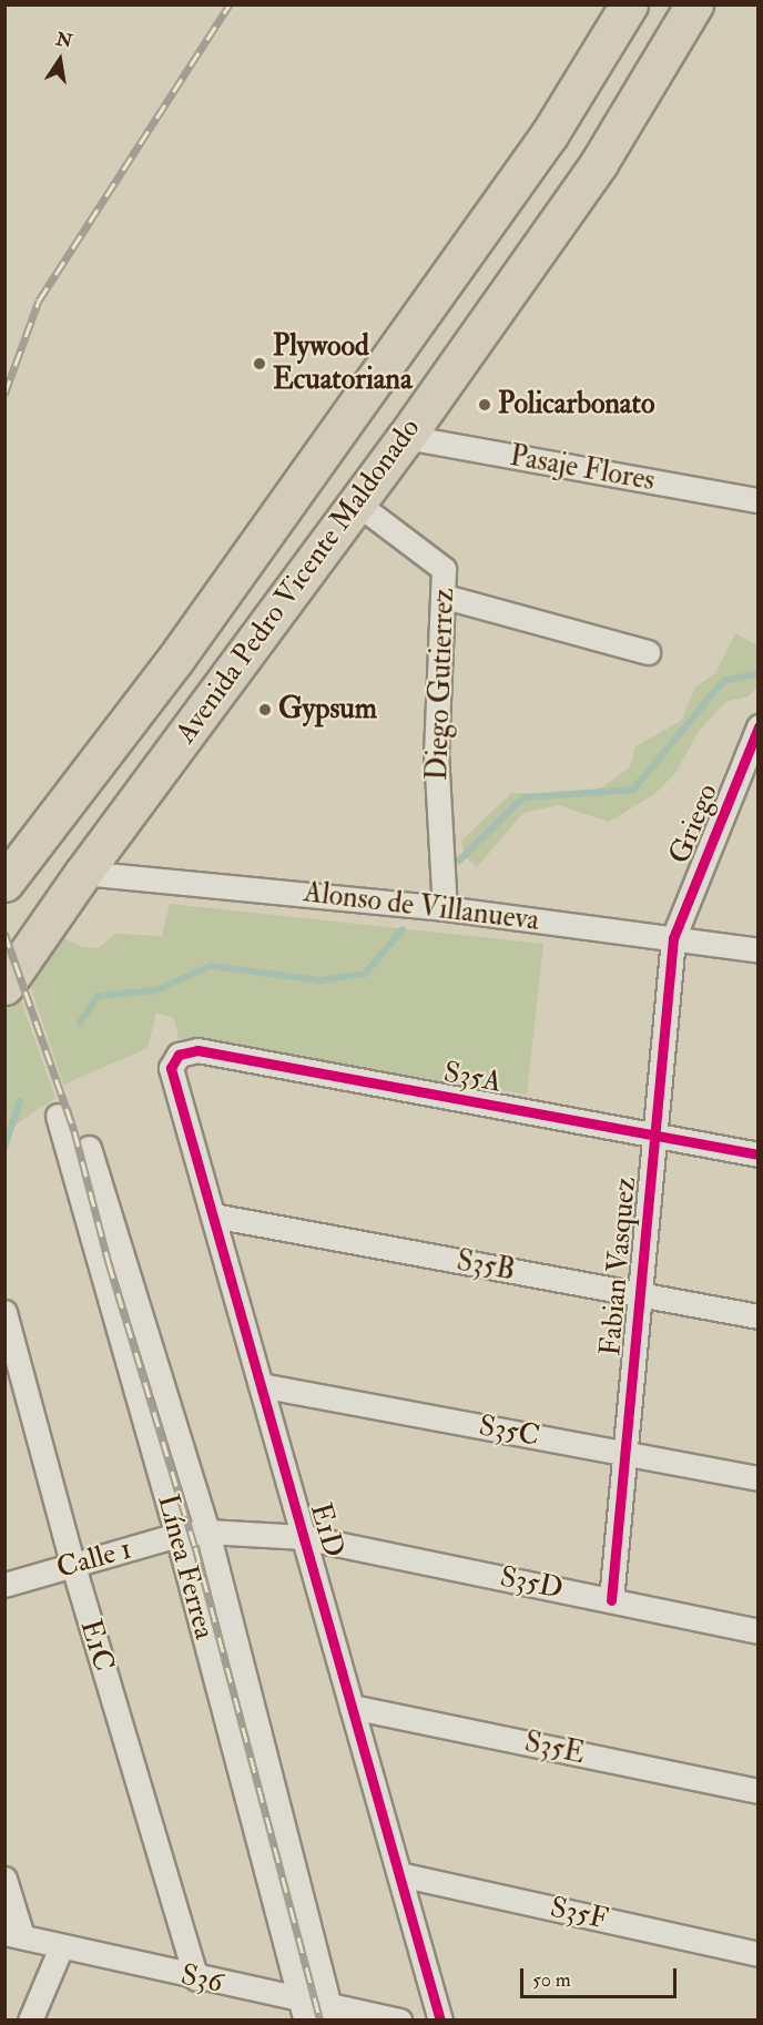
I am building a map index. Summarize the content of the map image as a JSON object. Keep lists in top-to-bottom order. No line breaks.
{"streets":{"main road":["Avenida Pedro Vicente Maldonado"],"street":["Pasaje Flores","Diego Gutierrez","Griego","Alonso de Villanueva","S35A","S35B","Fabian Vasquez","S35C","E1D","Calle 1","Línea Ferrea","S35D","E1C","S35E","S35F","S36"]},"crossings":[["Pasaje Flores","Avenida Pedro Vicente Maldonado"],["Avenida Pedro Vicente Maldonado","Diego Gutierrez"],["Avenida Pedro Vicente Maldonado","Alonso de Villanueva"],["Diego Gutierrez","Alonso de Villanueva"],["Griego","Alonso de Villanueva"],["Griego","Fabian Vasquez"],["Alonso de Villanueva","Fabian Vasquez"],["S35A","Fabian Vasquez"],["S35A","E1D"],["S35B","Fabian Vasquez"],["S35B","E1D"],["Fabian Vasquez","S35C"],["Fabian Vasquez","S35D"],["S35C","E1D"],["E1D","Calle 1"],["E1D","S35D"],["E1D","S35E"],["E1D","S35F"],["Calle 1","Línea Ferrea"],["Calle 1","S35D"],["Calle 1","E1C"],["Línea Ferrea","S36"],["E1C","S36"]],"places":["Plywood Ecuatoriana","Policarbonato","Gypsum"],"scale_bar":"50 m","north":"top"}
